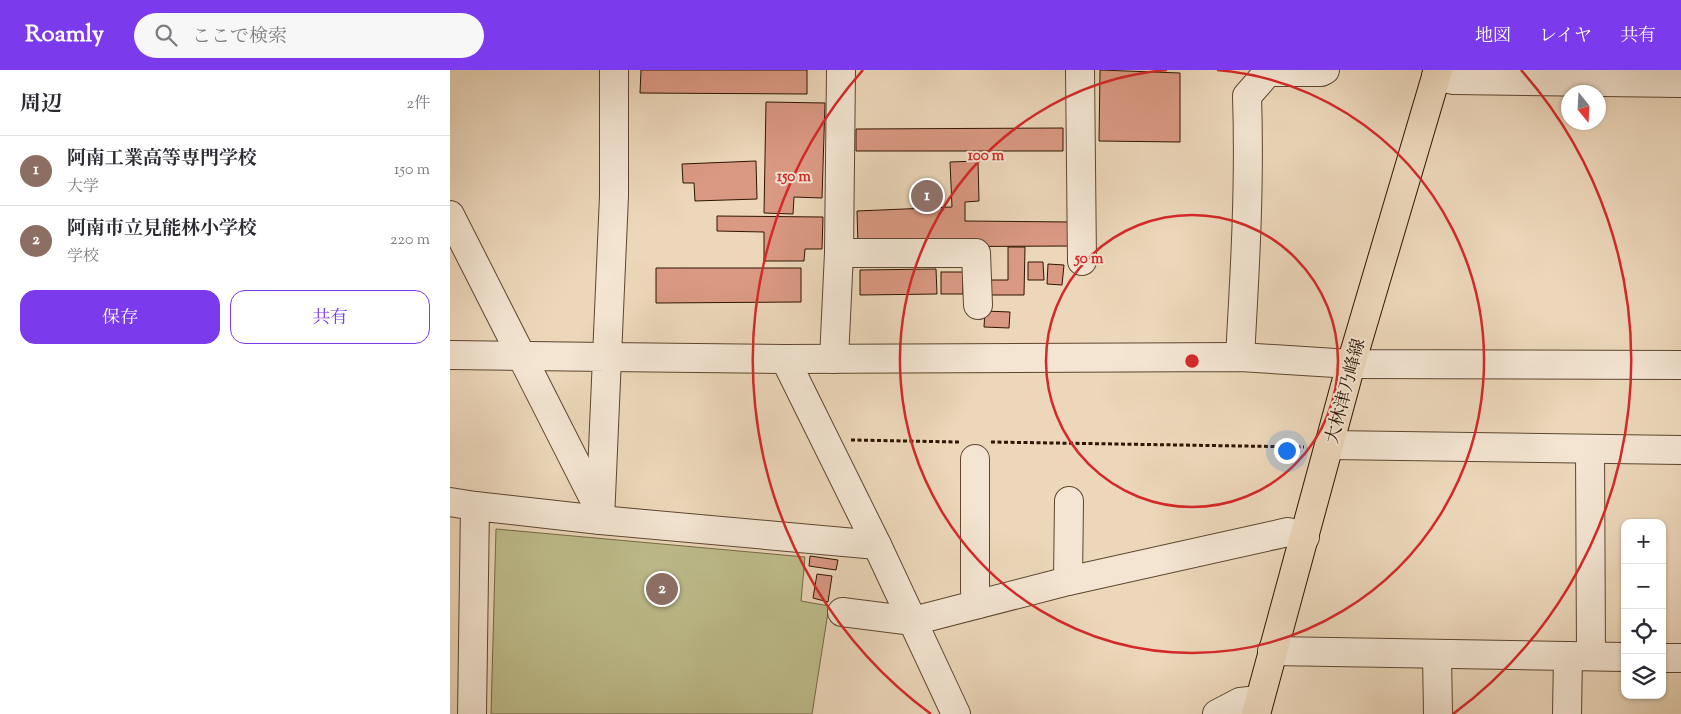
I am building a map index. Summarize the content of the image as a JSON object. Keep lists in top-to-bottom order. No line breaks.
{"streets":{"main road":["大林津乃峰線"]},"north":"bottom","page":{"header":"Roamly","search":"ここで検索","nav":["地図","レイヤ","共有"],"heading":["周辺","2件"],"list":[{"mark":"1","name":"阿南工業高等専門学校","note":"大学","value":"150 m"},{"mark":"2","name":"阿南市立見能林小学校","note":"学校","value":"220 m"}],"pins":["1","2"],"buttons":["保存","共有"],"map_buttons":["+","−"]},"rings":["100 m","150 m","50 m"]}
